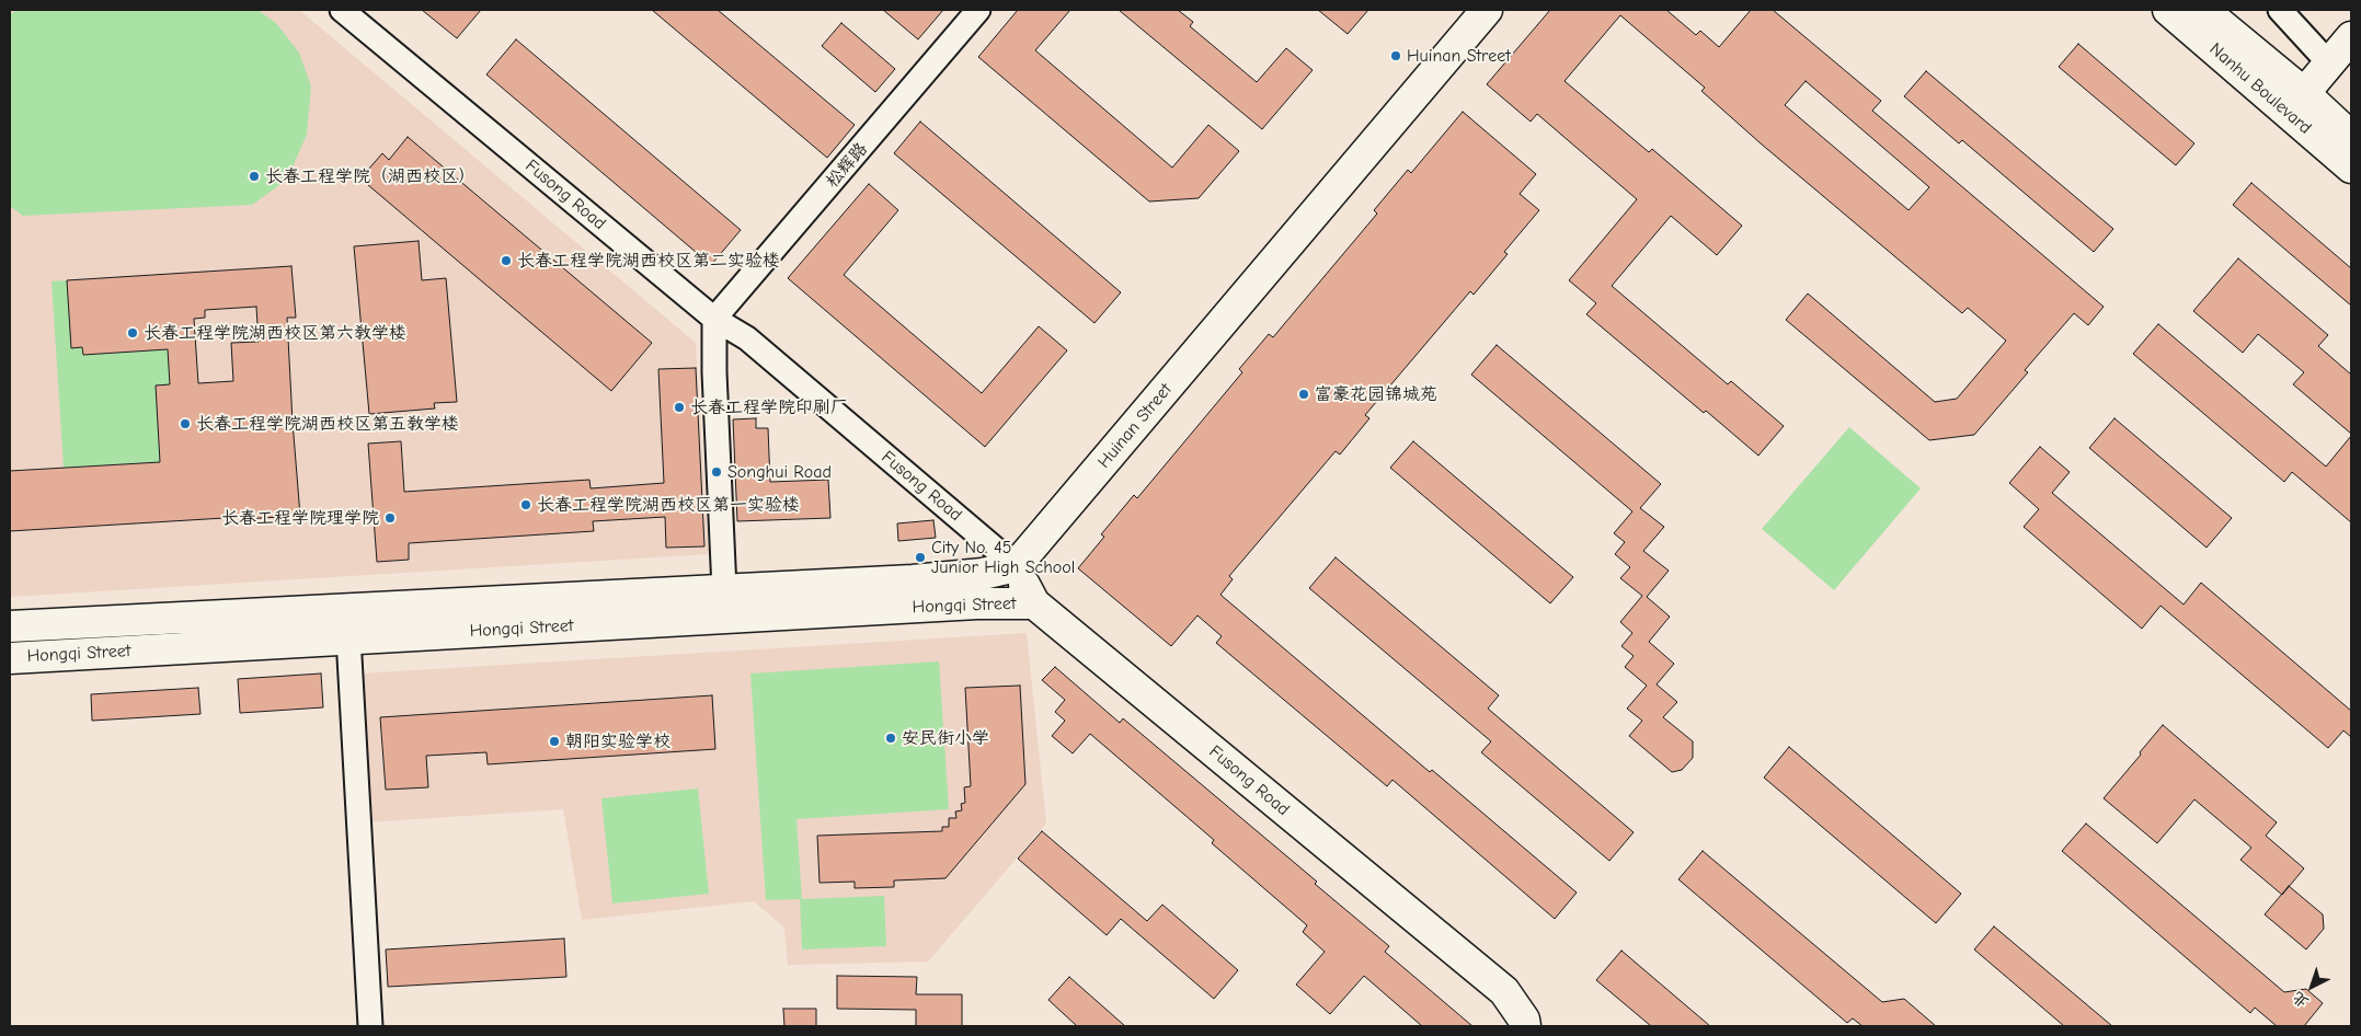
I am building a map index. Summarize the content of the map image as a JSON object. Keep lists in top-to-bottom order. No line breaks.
{"streets":{"street":["Nanhu Boulevard","松辉路","Fusong Road","Huinan Street","Hongqi Street"]},"crossings":[["松辉路","Fusong Road"],["Fusong Road","Huinan Street"],["Fusong Road","Hongqi Street"],["Huinan Street","Hongqi Street"]],"places":["Huinan Street","长春工程学院（湖西校区）","长春工程学院湖西校区第二实验楼","长春工程学院湖西校区第六教学楼","富豪花园锦城苑","长春工程学院印刷厂","长春工程学院湖西校区第五教学楼","Songhui Road","长春工程学院湖西校区第一实验楼","长春工程学院理学院","City No. 45 Junior High School","安民街小学","朝阳实验学校"],"north":"bottom left"}
